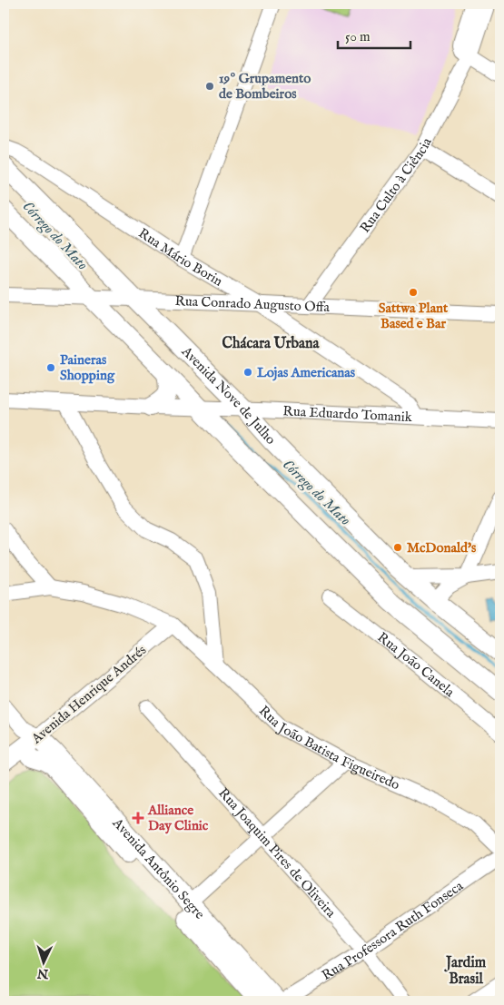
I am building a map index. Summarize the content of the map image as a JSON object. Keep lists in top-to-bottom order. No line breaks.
{"streets":{"main road":["Avenida Nove de Julho","Avenida Henrique Andrés","Avenida Antônio Segre"],"street":["Rua Culto à Ciência","Rua Mário Borin","Rua Conrado Augusto Offa","Rua Eduardo Tomanik","Rua João Canela","Rua João Batista Figueiredo","Rua Joaquim Pires de Oliveira","Rua Professora Ruth Fonseca"]},"crossings":[["Rua Culto à Ciência","Rua Conrado Augusto Offa"],["Rua Mário Borin","Rua Conrado Augusto Offa"],["Rua Mário Borin","Rua Eduardo Tomanik"],["Rua Conrado Augusto Offa","Avenida Nove de Julho"],["Avenida Nove de Julho","Rua Eduardo Tomanik"],["Avenida Henrique Andrés","Rua João Batista Figueiredo"],["Avenida Henrique Andrés","Avenida Antônio Segre"],["Rua Joaquim Pires de Oliveira","Rua Professora Ruth Fonseca"]],"districts":["Chácara Urbana","Jardim Brasil"],"water":["Córrego do Mato"],"places":{"other":["19º Grupamento de Bombeiros","Sattwa Plant Based e Bar","Paineras Shopping","Lojas Americanas","McDonald's"],"health":["Alliance Day Clinic"]},"scale_bar":"50 m","north":"bottom"}
